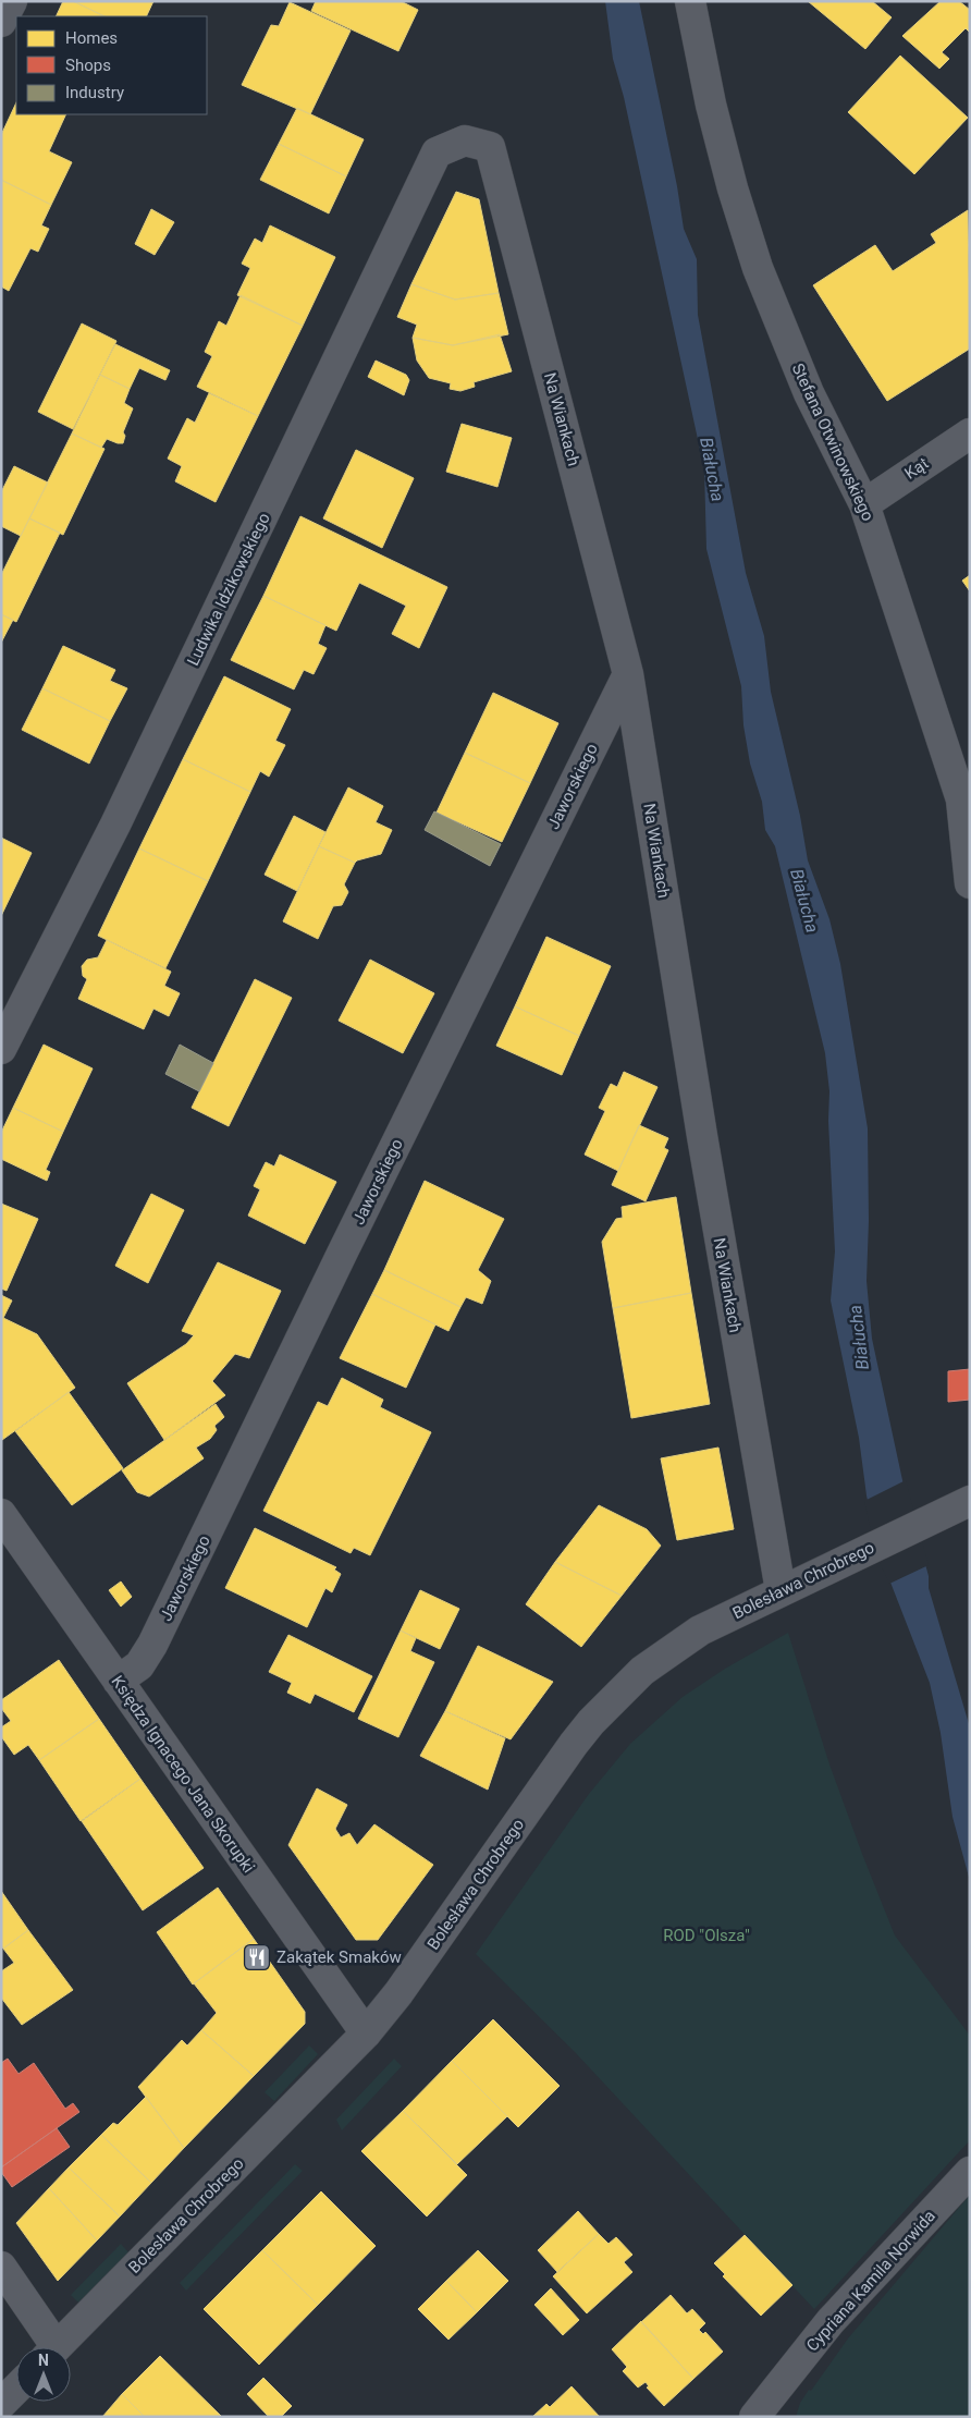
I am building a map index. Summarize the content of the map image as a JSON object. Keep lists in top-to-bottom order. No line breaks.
{"streets":{"street":["Na Wiankach","Stefana Otwinowskiego","Kąt","Ludwika Idzikowskiego","Jaworskiego","Bolesława Chrobrego","Księdza Ignacego Jana Skorupki","Cypriana Kamila Norwida"]},"crossings":[["Na Wiankach","Ludwika Idzikowskiego"],["Na Wiankach","Jaworskiego"],["Na Wiankach","Bolesława Chrobrego"],["Stefana Otwinowskiego","Kąt"],["Jaworskiego","Księdza Ignacego Jana Skorupki"],["Bolesława Chrobrego","Księdza Ignacego Jana Skorupki"]],"water":["Białucha"],"parks":["ROD \"Olsza\""],"places":{"restaurant":["Zakątek Smaków"]},"legend":["Homes","Shops","Industry"],"north":"top"}
